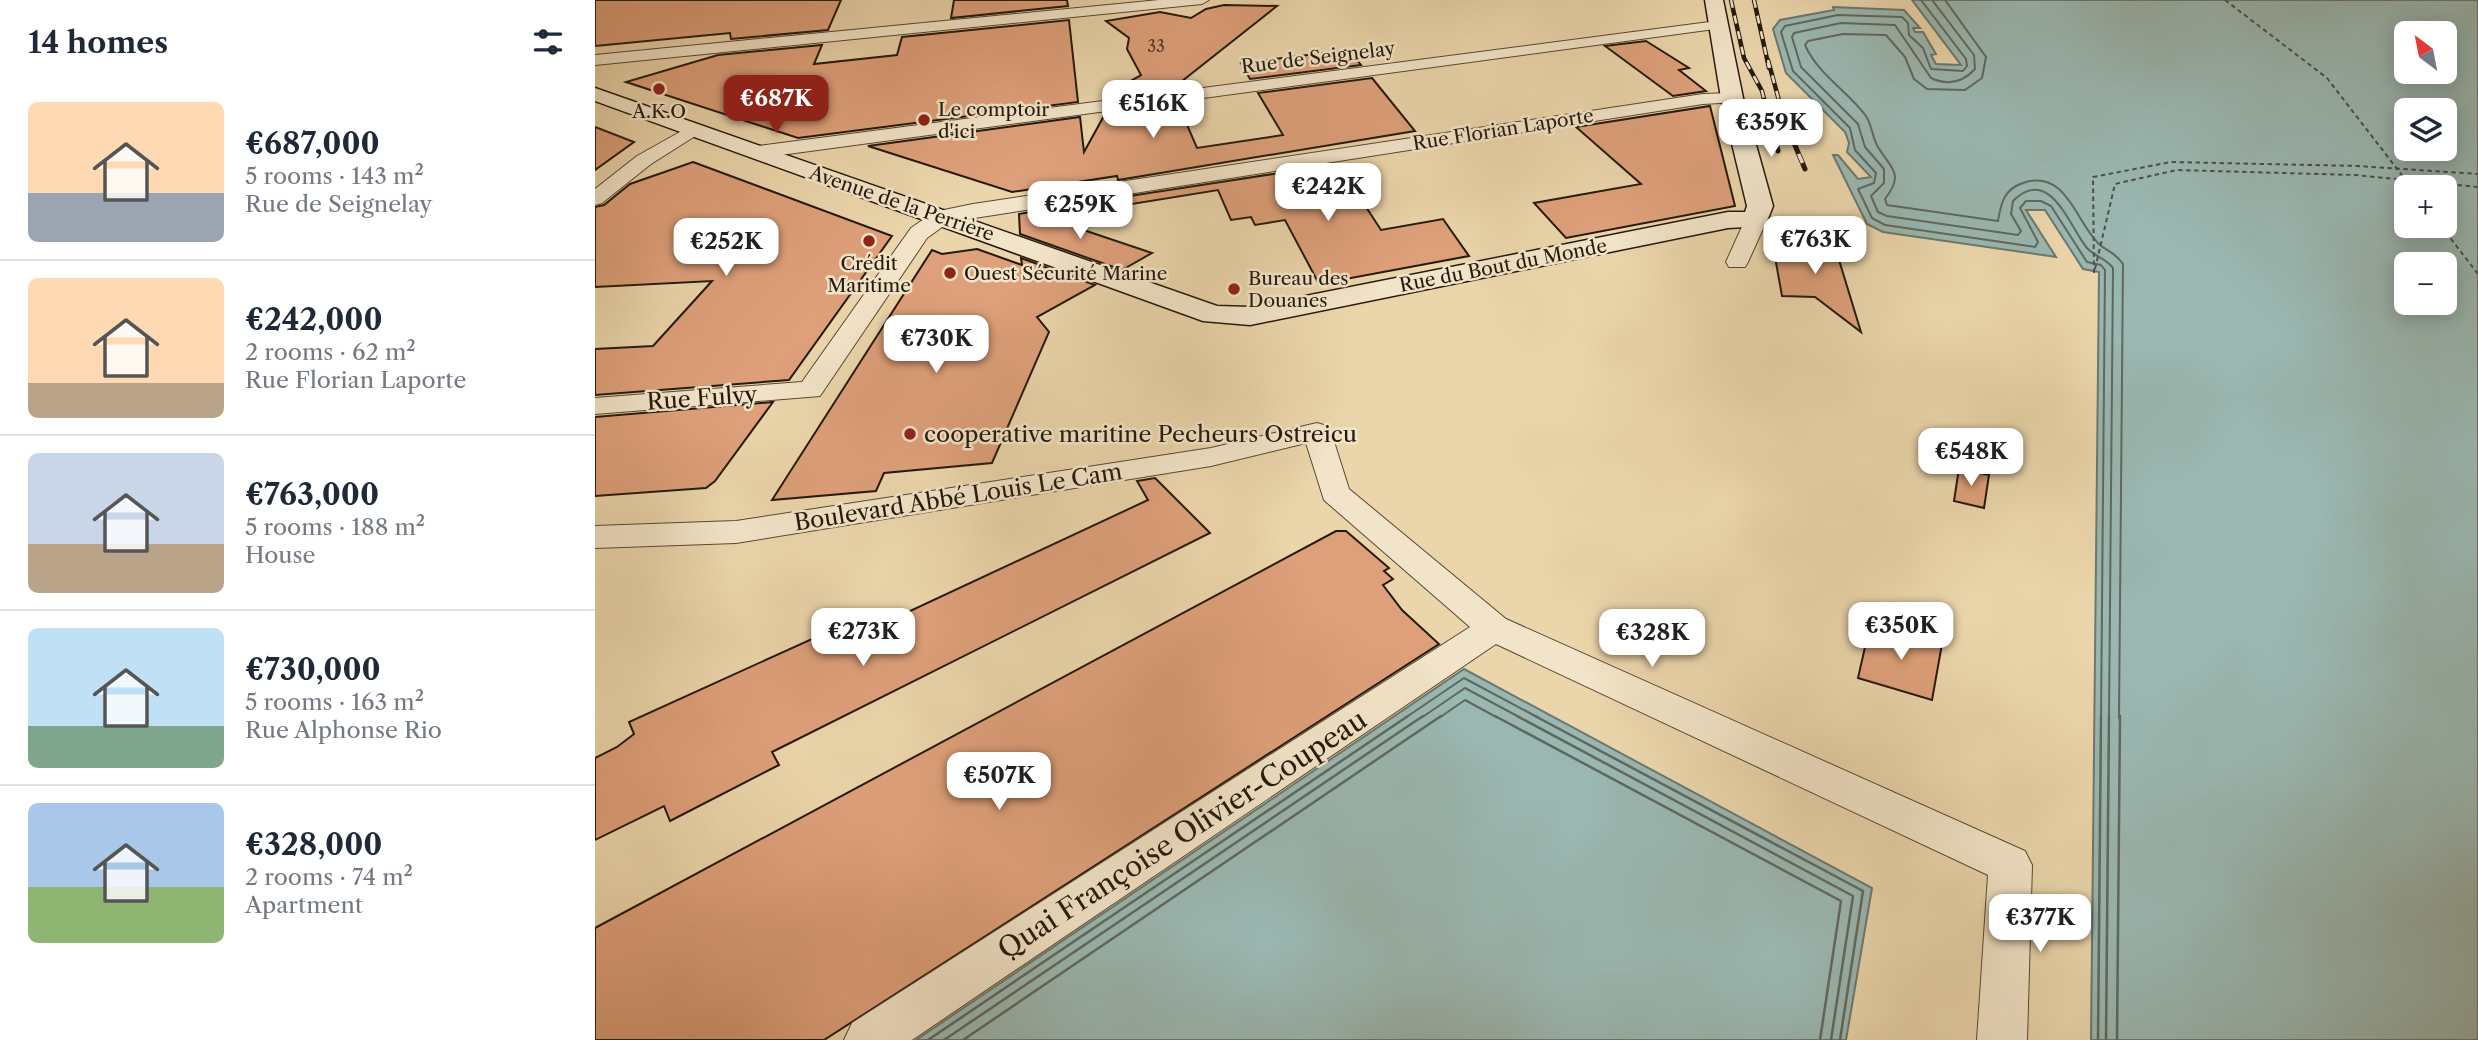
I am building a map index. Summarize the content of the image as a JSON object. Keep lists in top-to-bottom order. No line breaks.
{"streets":{"street":["Rue de Seignelay","Rue Florian Laporte","Avenue de la Perrière","Rue du Bout du Monde","Rue Fulvy","Boulevard Abbé Louis Le Cam","Quai Françoise Olivier-Coupeau"]},"crossings":[["Rue de Seignelay","Avenue de la Perrière"],["Rue Florian Laporte","Avenue de la Perrière"],["Rue Florian Laporte","Rue Fulvy"],["Avenue de la Perrière","Rue du Bout du Monde"],["Avenue de la Perrière","Rue Fulvy"],["Boulevard Abbé Louis Le Cam","Quai Françoise Olivier-Coupeau"]],"places":["A.K.O","Le comptoir d'ici","Crédit Maritime","Ouest Sécurité Marine","Bureau des Douanes","cooperative maritine Pecheurs Ostreicu"],"house_numbers":["33"],"north":"top left","page":{"heading":"14 homes","map_buttons":["+","−"],"price":["€687K","€516K","€359K","€242K","€259K","€763K","€252K","€730K","€548K","€350K","€273K","€328K","€507K","€377K"],"list":[{"name":"€687,000","note":"5 rooms · 143 m² · Rue de Seignelay"},{"name":"€242,000","note":"2 rooms · 62 m² · Rue Florian Laporte"},{"name":"€763,000","note":"5 rooms · 188 m² · House"},{"name":"€730,000","note":"5 rooms · 163 m² · Rue Alphonse Rio"},{"name":"€328,000","note":"2 rooms · 74 m² · Apartment"}]}}
